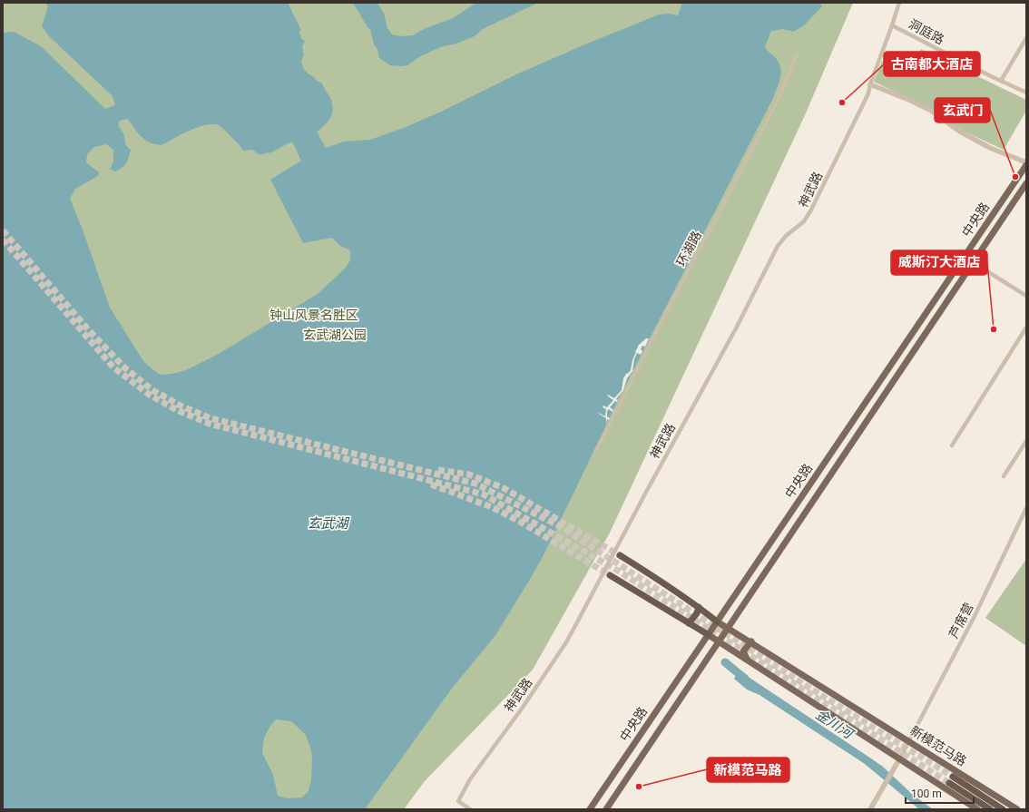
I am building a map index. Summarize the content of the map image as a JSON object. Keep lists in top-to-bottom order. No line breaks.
{"streets":{"main road":["中央路","新模范马路"],"street":["洞庭路","神武路","环湖路","芦席营"]},"crossings":[["洞庭路","神武路"],["中央路","新模范马路"],["芦席营","新模范马路"]],"water":["玄武湖","金川河"],"parks":["钟山风景名胜区","玄武湖公园"],"places":["古南都大酒店","玄武门","威斯汀大酒店","新模范马路"],"scale_bar":"100 m"}
